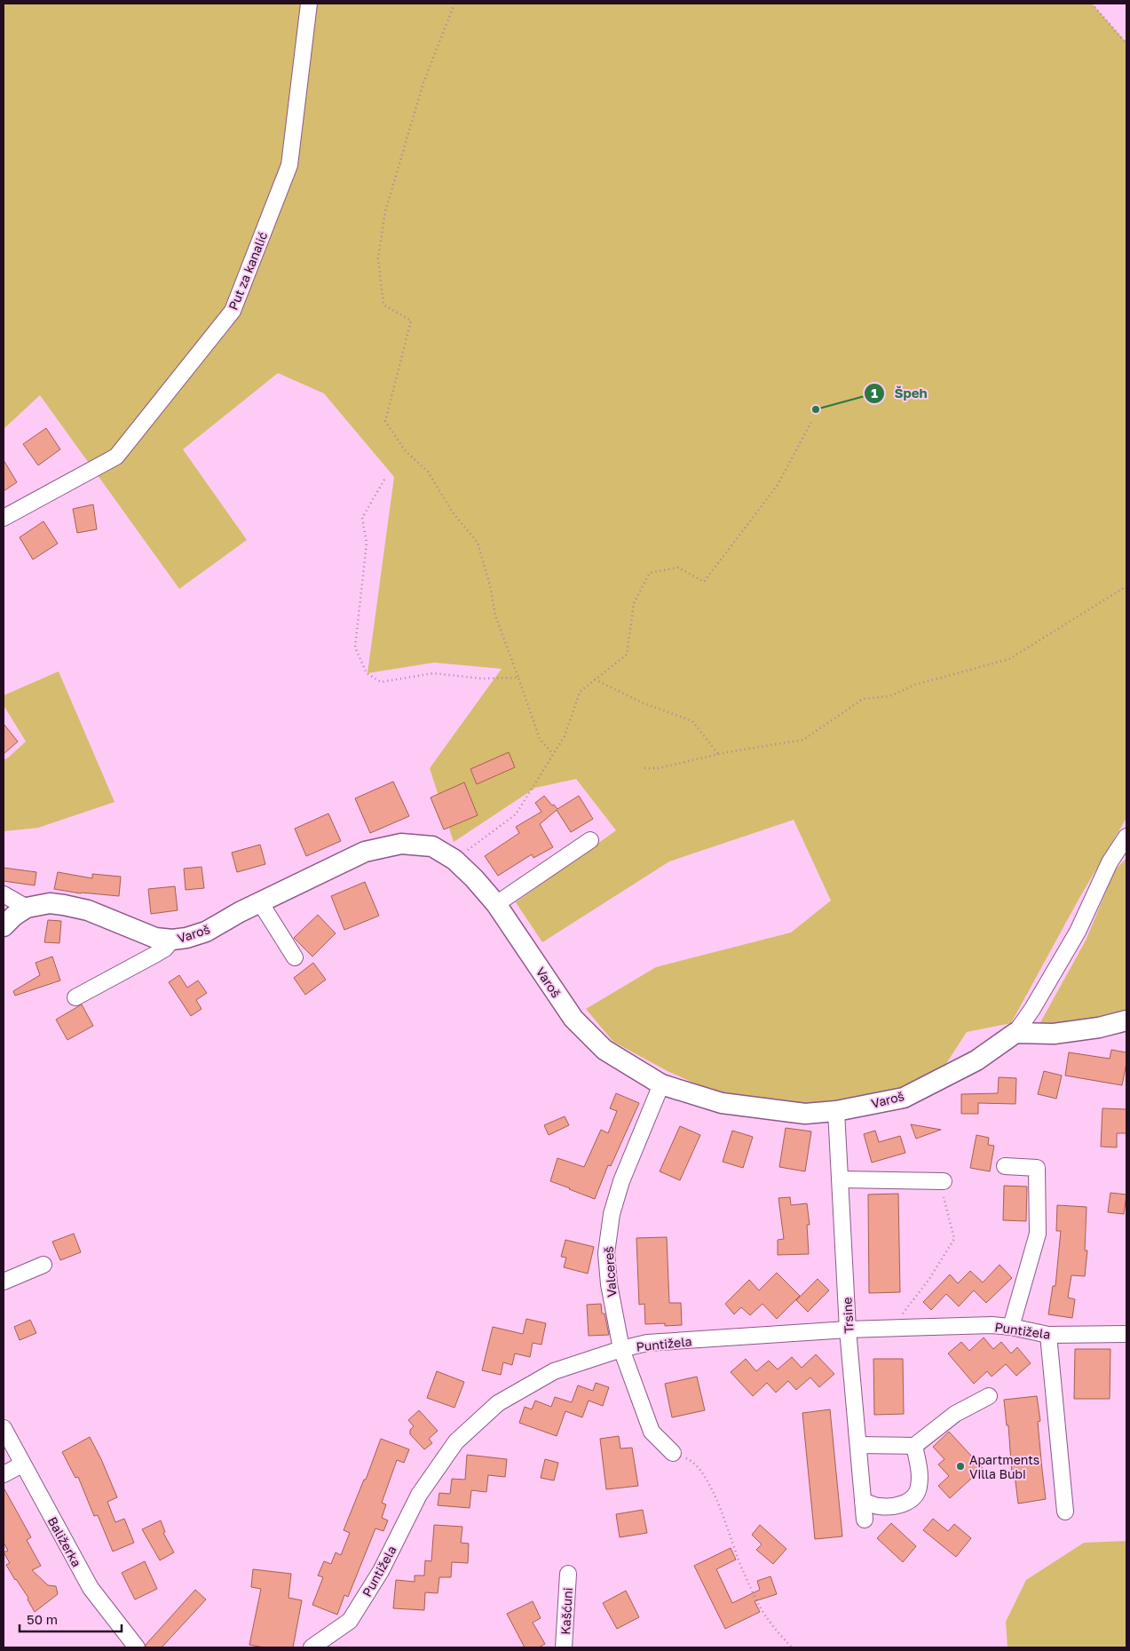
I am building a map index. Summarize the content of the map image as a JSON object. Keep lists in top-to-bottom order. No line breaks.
{"streets":{"main road":["Varoš"],"street":["Put za kanalić","Valcereš","Trsine","Puntižela","Baližerka","Kašćuni"]},"crossings":[["Varoš","Valcereš"],["Varoš","Trsine"],["Valcereš","Puntižela"],["Trsine","Puntižela"]],"places":["Špeh","Apartments Villa Bubi"],"scale_bar":"50 m"}
